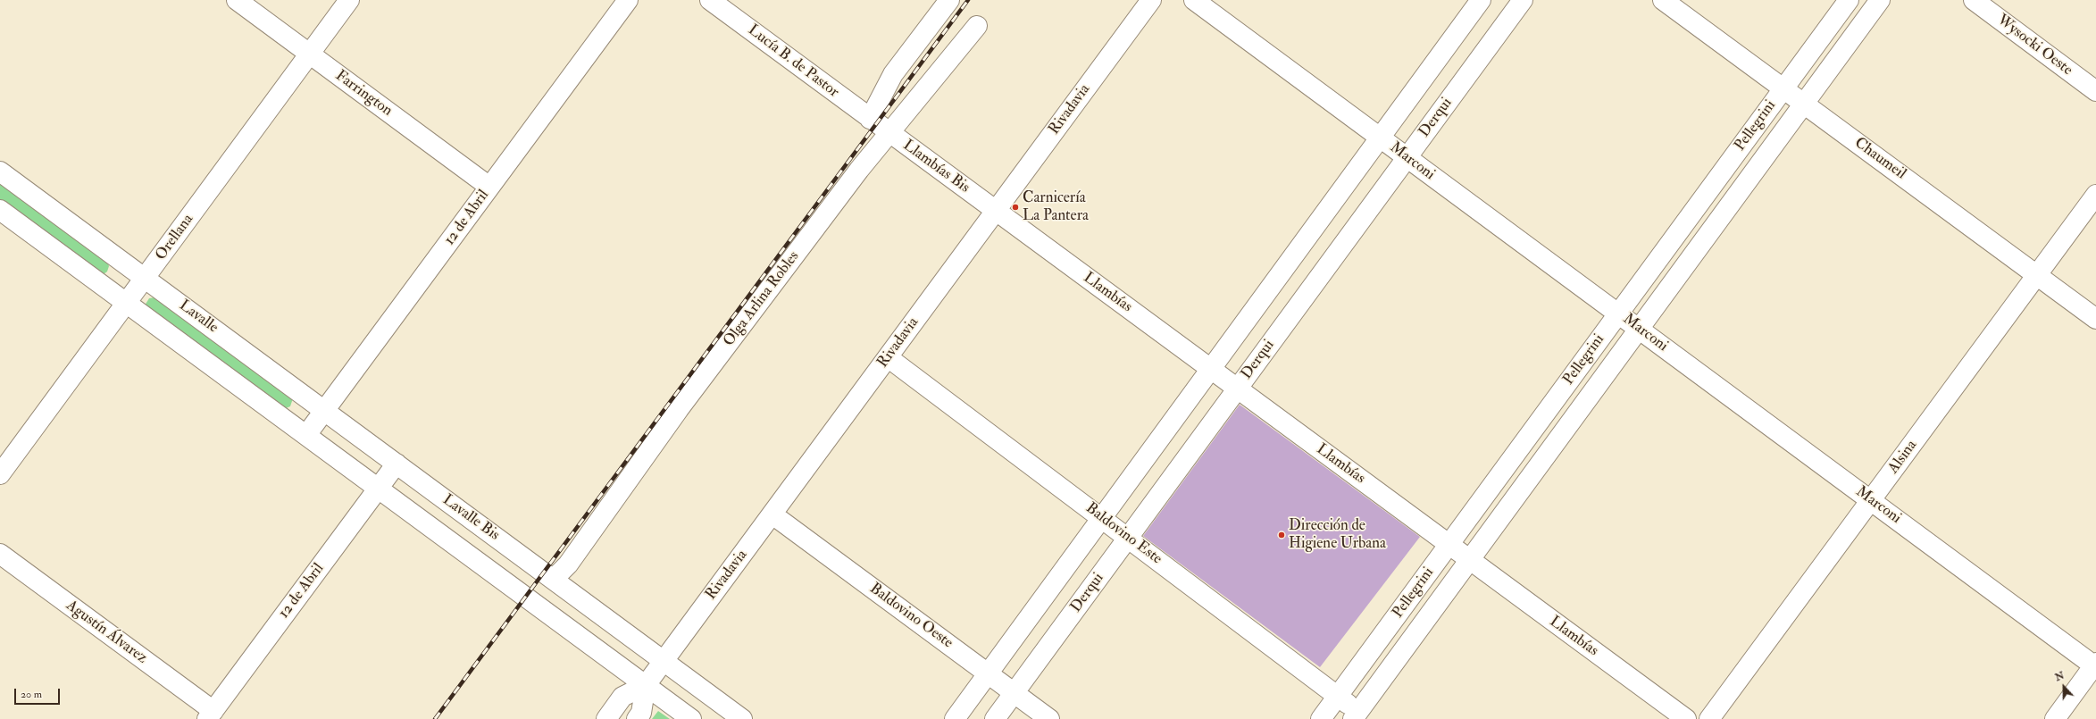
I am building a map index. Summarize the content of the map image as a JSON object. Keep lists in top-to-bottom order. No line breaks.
{"streets":{"street":["Wysocki Oeste","Lucía B. de Pastor","Farrington","Rivadavia","Derqui","Pellegrini","Chaumeil","Marconi","Llambías Bis","12 de Abril","Orellana","Llambías","Olga Arlina Robles","Lavalle","Alsina","Lavalle Bis","Baldovino Este","Baldovino Oeste","Agustín Álvarez"]},"crossings":[["Lucía B. de Pastor","Llambías Bis"],["Lucía B. de Pastor","Olga Arlina Robles"],["Farrington","12 de Abril"],["Farrington","Orellana"],["Rivadavia","Llambías Bis"],["Rivadavia","Llambías"],["Rivadavia","Lavalle Bis"],["Rivadavia","Baldovino Este"],["Rivadavia","Baldovino Oeste"],["Derqui","Marconi"],["Derqui","Llambías"],["Derqui","Baldovino Este"],["Derqui","Baldovino Oeste"],["Pellegrini","Chaumeil"],["Pellegrini","Marconi"],["Pellegrini","Llambías"],["Pellegrini","Baldovino Este"],["Chaumeil","Alsina"],["Marconi","Alsina"],["Llambías Bis","Llambías"],["Llambías Bis","Olga Arlina Robles"],["12 de Abril","Lavalle"],["12 de Abril","Lavalle Bis"],["12 de Abril","Agustín Álvarez"],["Orellana","Lavalle"],["Olga Arlina Robles","Lavalle Bis"],["Lavalle","Lavalle Bis"]],"places":["Carnicería La Pantera","Dirección de Higiene Urbana"],"scale_bar":"20 m","north":"top"}
